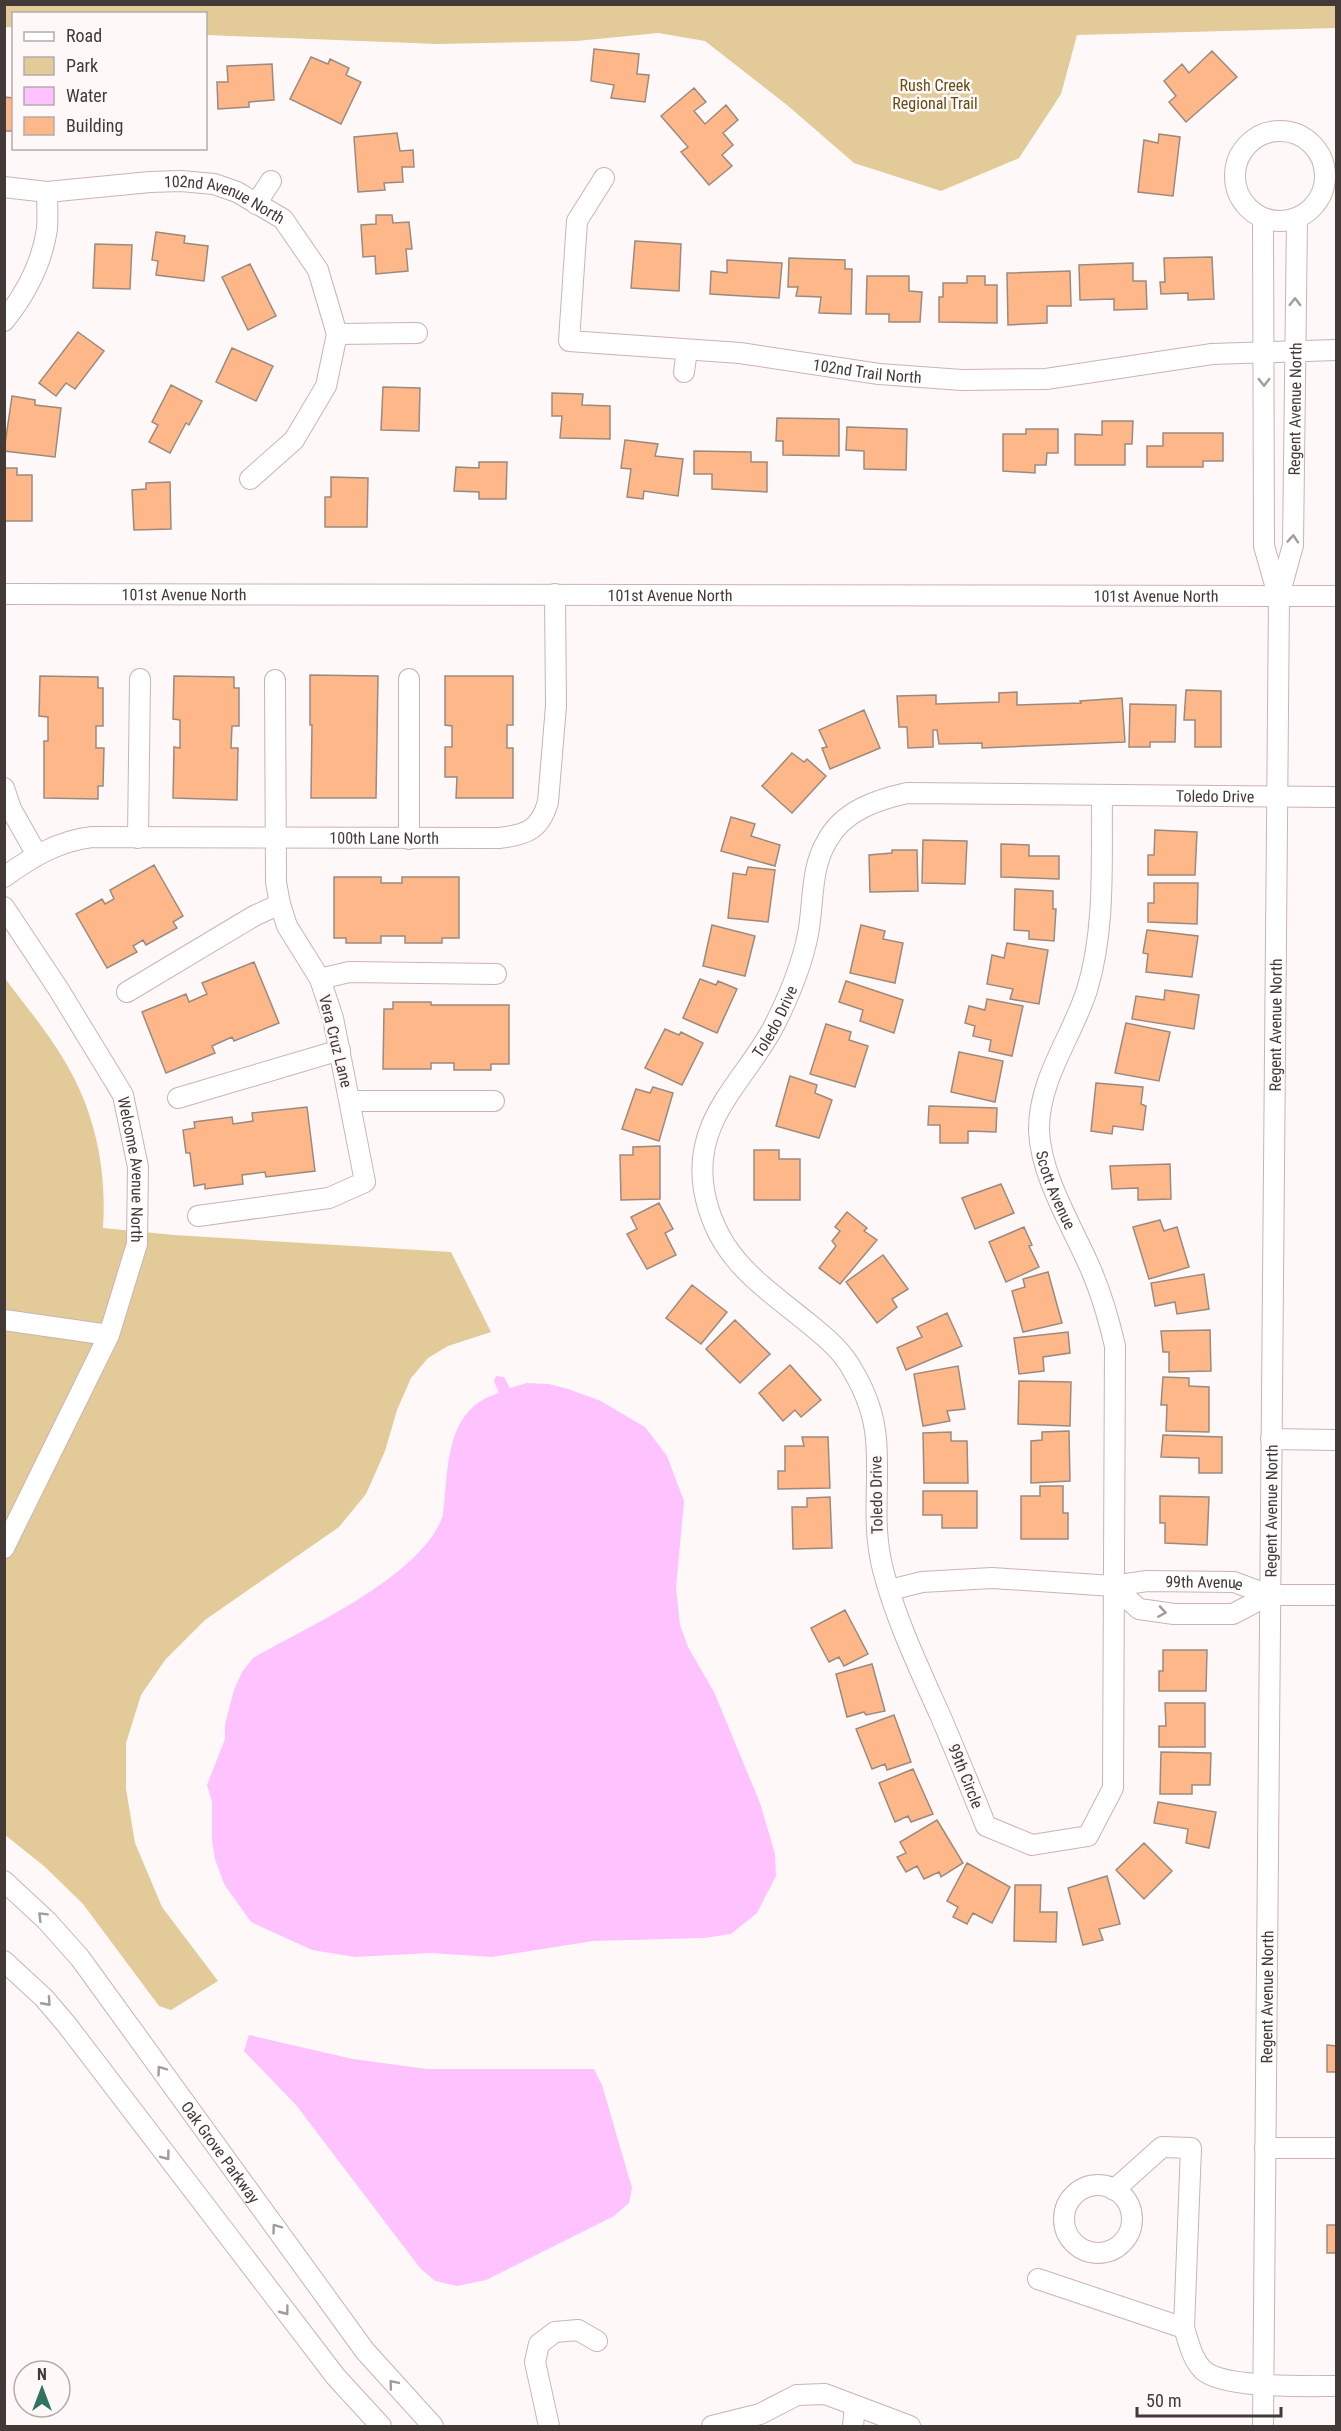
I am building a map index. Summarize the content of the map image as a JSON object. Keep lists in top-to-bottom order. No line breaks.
{"streets":{"street":["102nd Avenue North","102nd Trail North","Regent Avenue North","101st Avenue North","Toledo Drive","100th Lane North","Vera Cruz Lane","Welcome Avenue North","Scott Avenue","99th Avenue","99th Circle","Oak Grove Parkway"]},"crossings":[["102nd Trail North","Regent Avenue North"],["Regent Avenue North","101st Avenue North"],["Regent Avenue North","Toledo Drive"],["Regent Avenue North","99th Avenue"],["101st Avenue North","100th Lane North"],["Toledo Drive","Scott Avenue"],["Toledo Drive","99th Avenue"],["Toledo Drive","99th Circle"],["100th Lane North","Vera Cruz Lane"],["Scott Avenue","99th Avenue"],["Scott Avenue","99th Circle"],["99th Avenue","99th Circle"]],"parks":["Rush Creek Regional Trail"],"legend":["Road","Park","Water","Building"],"scale_bar":"50 m","north":"top"}
